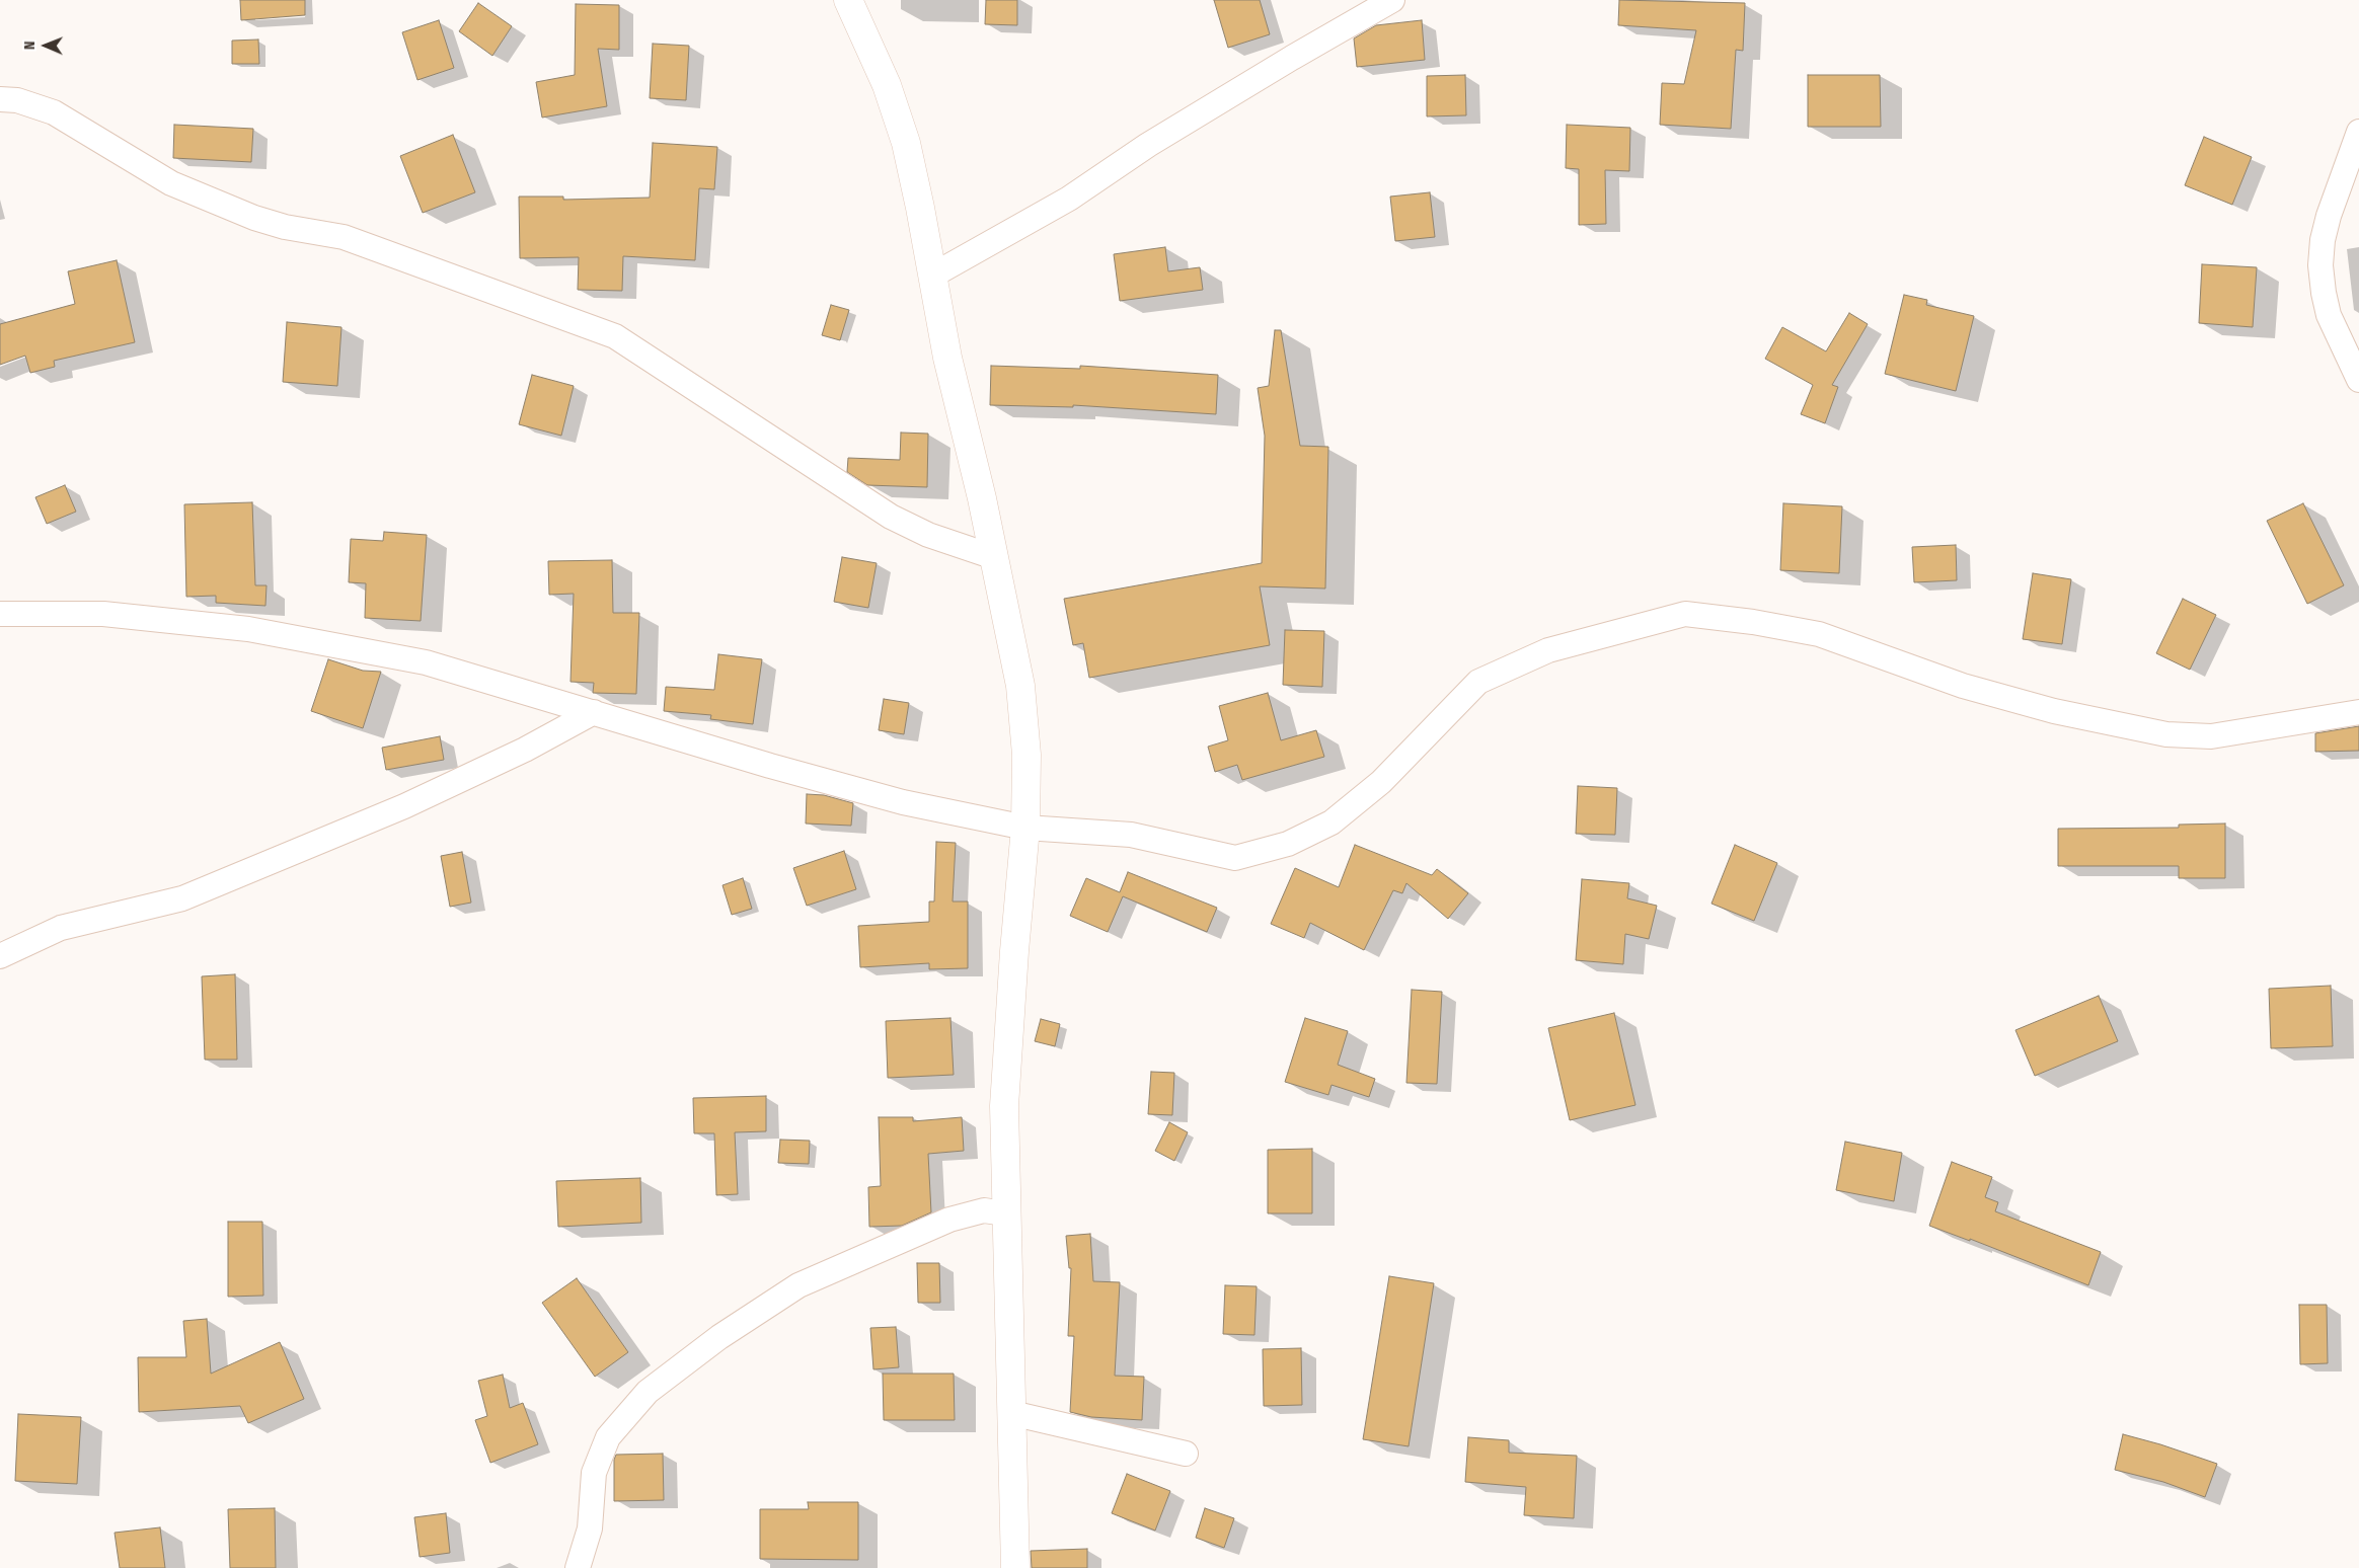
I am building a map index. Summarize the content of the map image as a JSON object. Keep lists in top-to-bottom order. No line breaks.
{"north":"left"}
